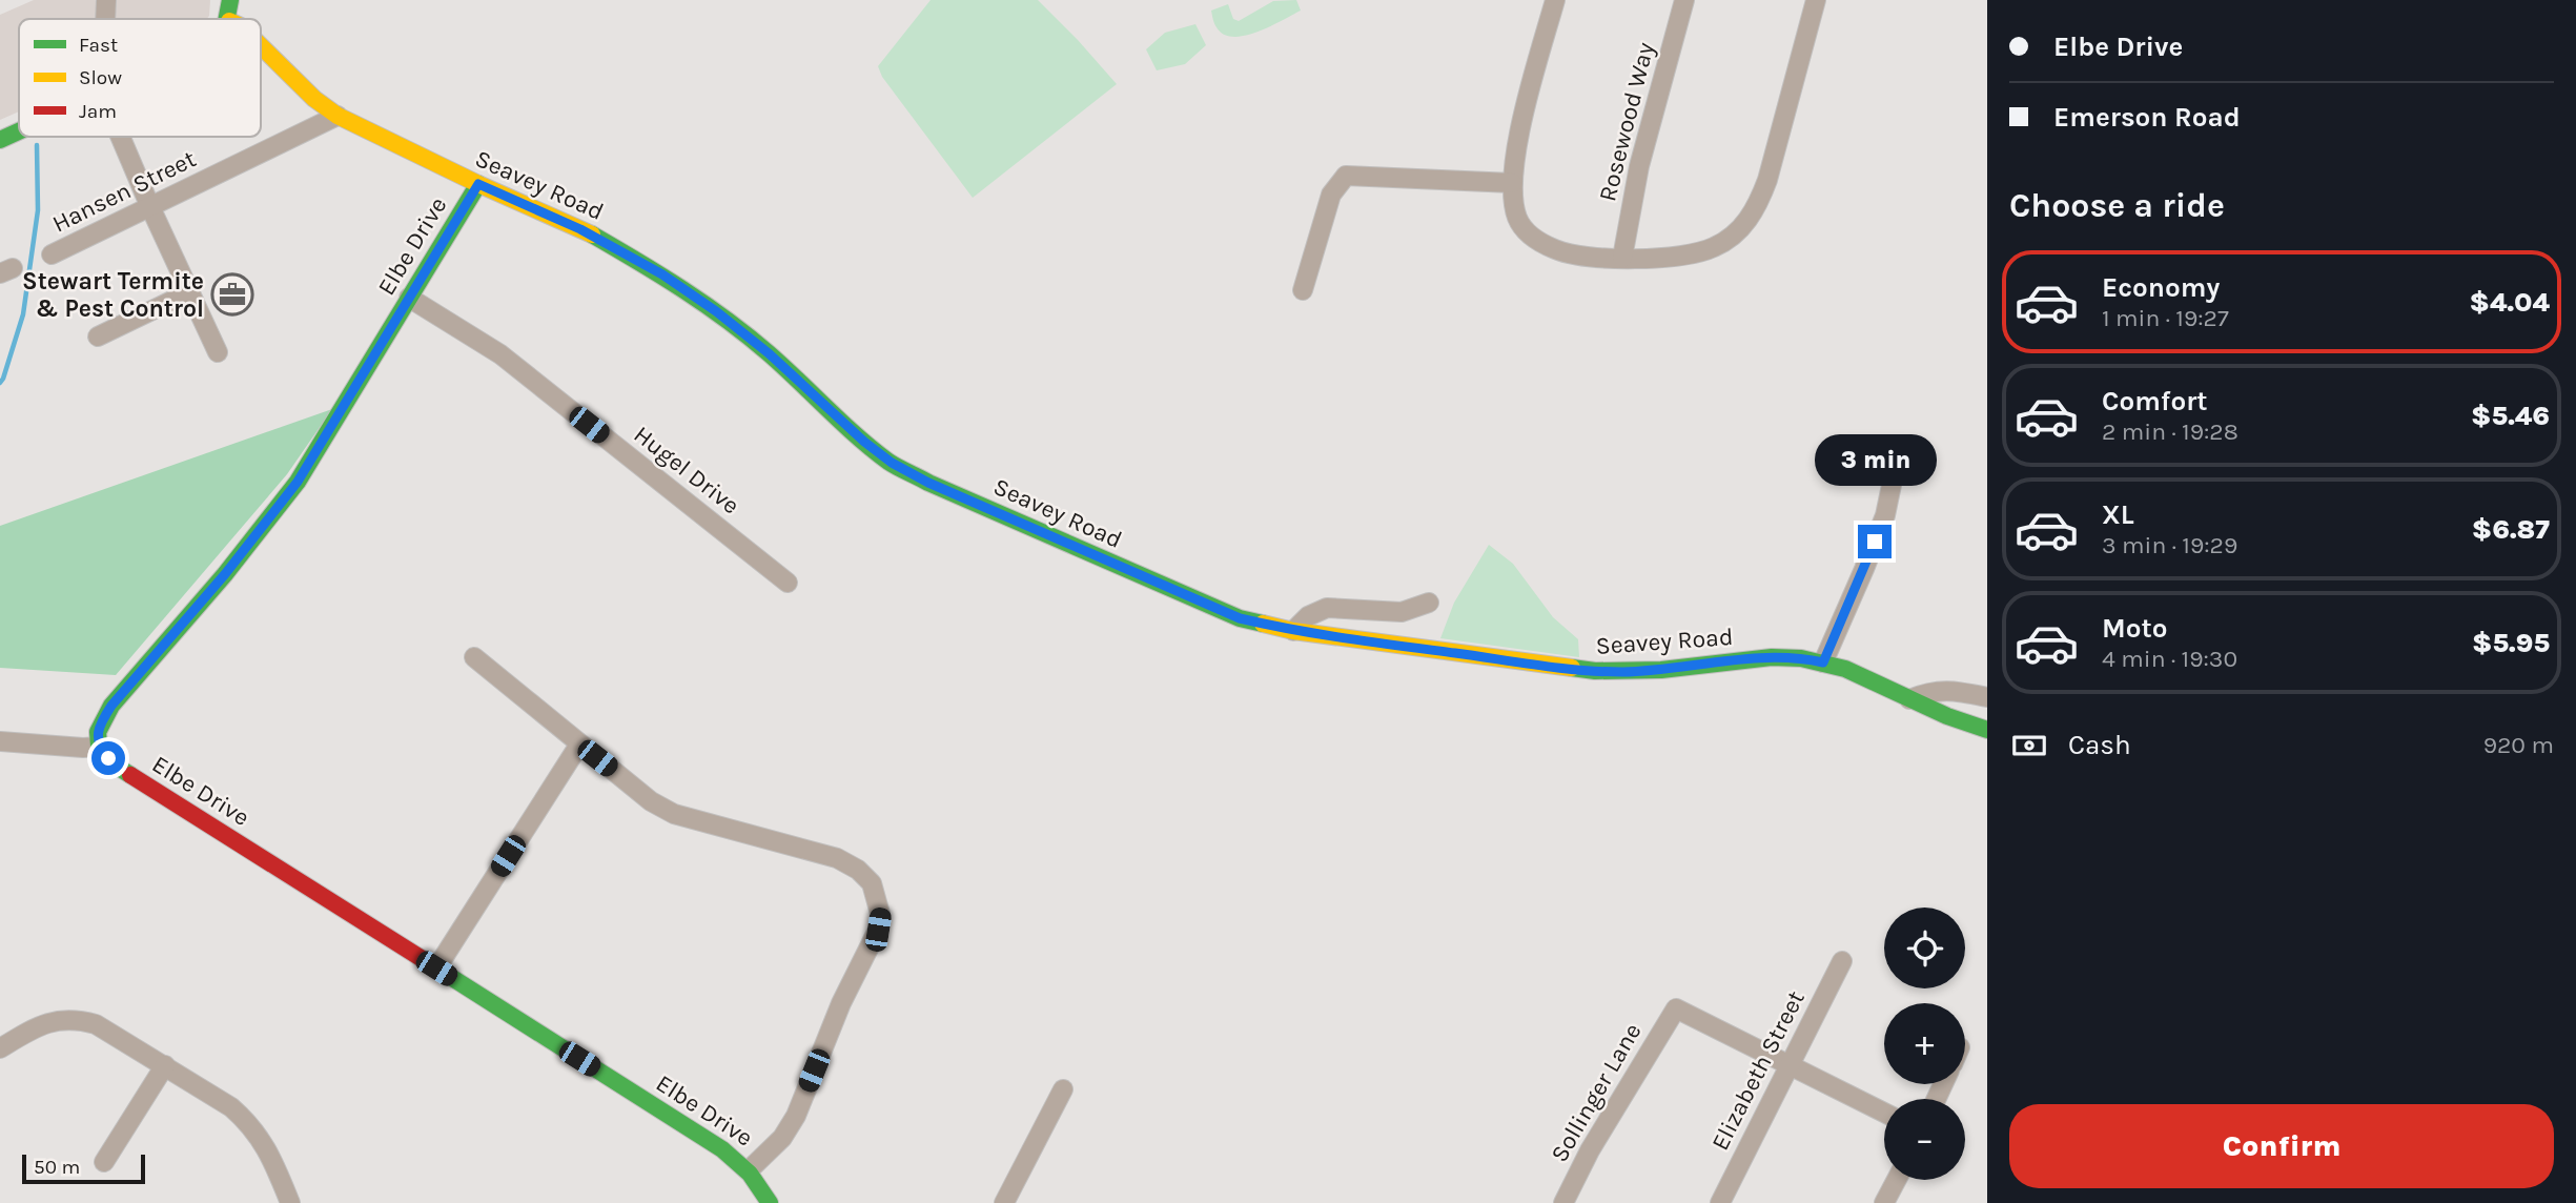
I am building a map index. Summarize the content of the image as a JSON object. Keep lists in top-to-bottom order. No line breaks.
{"streets":{"street":["Rosewood Way","Seavey Road","Hansen Street","Elbe Drive","Hugel Drive","Elizabeth Street","Sollinger Lane"]},"crossings":[["Seavey Road","Hansen Street"],["Seavey Road","Elbe Drive"],["Elbe Drive","Hugel Drive"],["Elizabeth Street","Sollinger Lane"]],"places":{"office":["Stewart Termite & Pest Control"]},"legend":["Fast","Slow","Jam"],"scale_bar":"50 m","page":{"banner":["Elbe Drive","Emerson Road"],"heading":"Choose a ride","list":[{"name":"Economy","note":"1 min · 19:27","value":"$4.04"},{"name":"Comfort","note":"2 min · 19:28","value":"$5.46"},{"name":"XL","note":"3 min · 19:29","value":"$6.87"},{"name":"Moto","note":"4 min · 19:30","value":"$5.95"}],"bubble":"3 min","pay":["Cash","920 m"],"map_buttons":["+","−"],"buttons":"Confirm","scale":"50 m"}}
